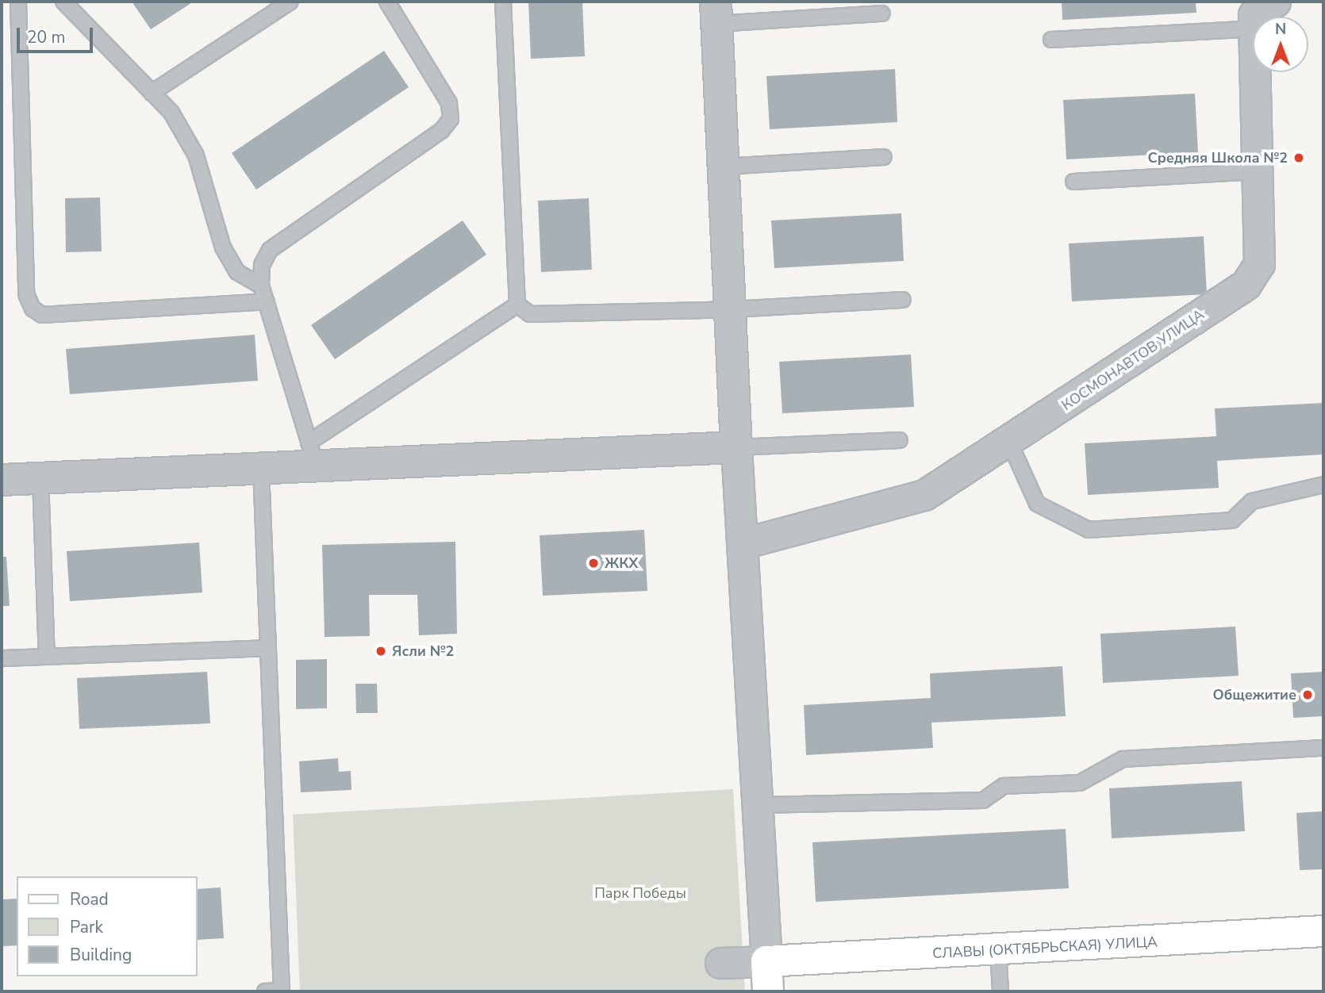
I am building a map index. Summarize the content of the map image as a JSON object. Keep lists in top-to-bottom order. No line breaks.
{"streets":{"main road":["СЛАВЫ (ОКТЯБРЬСКАЯ) УЛИЦА"],"street":["КОСМОНАВТОВ УЛИЦА"]},"parks":["Парк Победы"],"places":["Средняя Школа №2","ЖКХ","Ясли №2","Общежитие"],"legend":["Road","Park","Building"],"scale_bar":"20 m","north":"top"}
